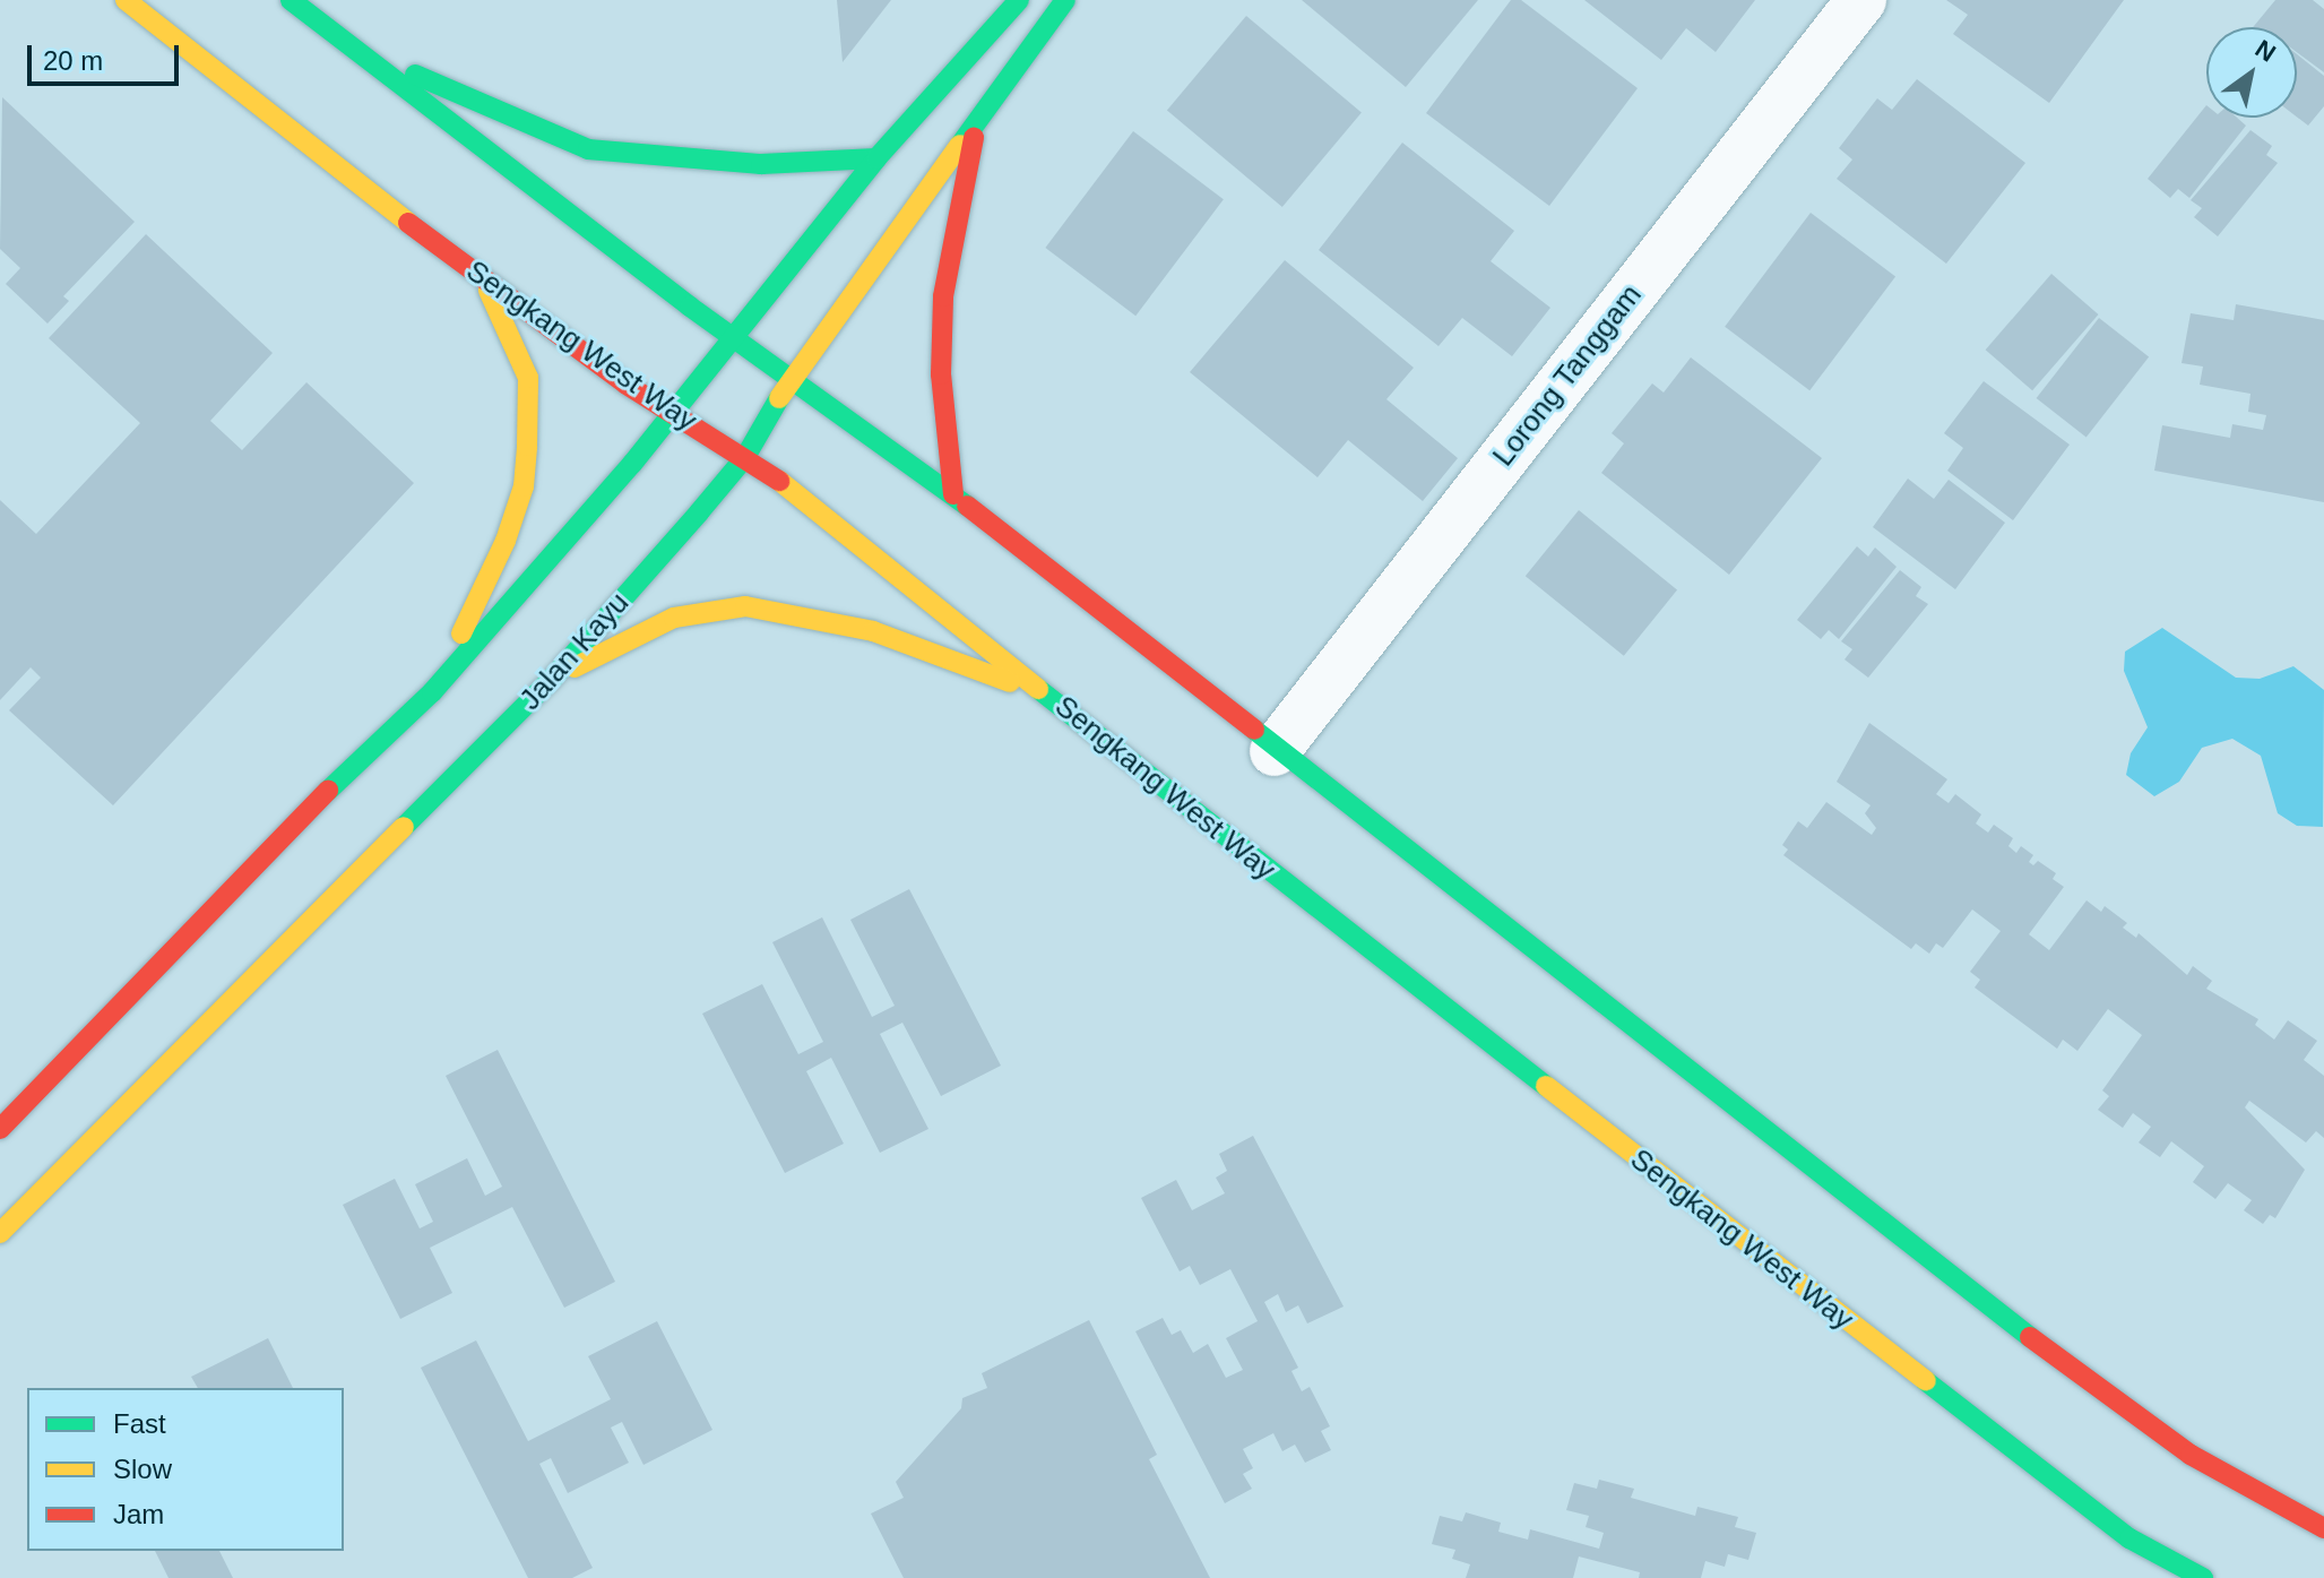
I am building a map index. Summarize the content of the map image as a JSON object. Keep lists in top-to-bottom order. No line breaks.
{"streets":{"main road":["Sengkang West Way","Jalan Kayu"],"street":["Lorong Tanggam"]},"crossings":[["Sengkang West Way","Jalan Kayu"]],"legend":["Fast","Slow","Jam"],"scale_bar":"20 m","north":"top right"}
